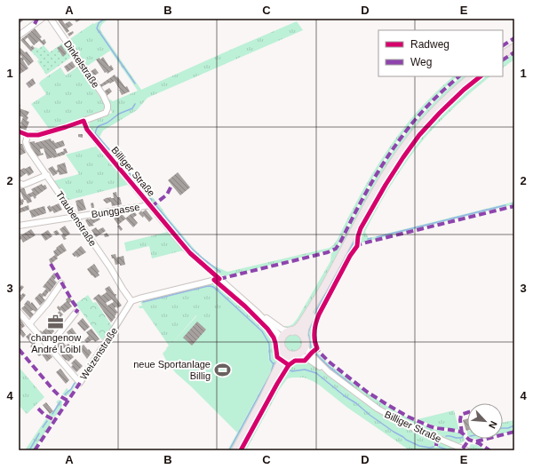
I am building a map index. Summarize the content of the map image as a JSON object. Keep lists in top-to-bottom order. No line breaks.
{"streets":{"street":["Dinkelstraße","Billiger Straße","Bunggasse","Traubenstraße","Weizenstraße"]},"crossings":[["Dinkelstraße","Billiger Straße"],["Billiger Straße","Bunggasse"],["Bunggasse","Traubenstraße"],["Traubenstraße","Weizenstraße"]],"places":{"office":["changenow André Loibl"],"sports":["neue Sportanlage Billig"]},"legend":["Radweg","Weg"],"north":"bottom right","grid":{"columns":["A","B","C","D","E"],"rows":["1","2","3","4"]}}
